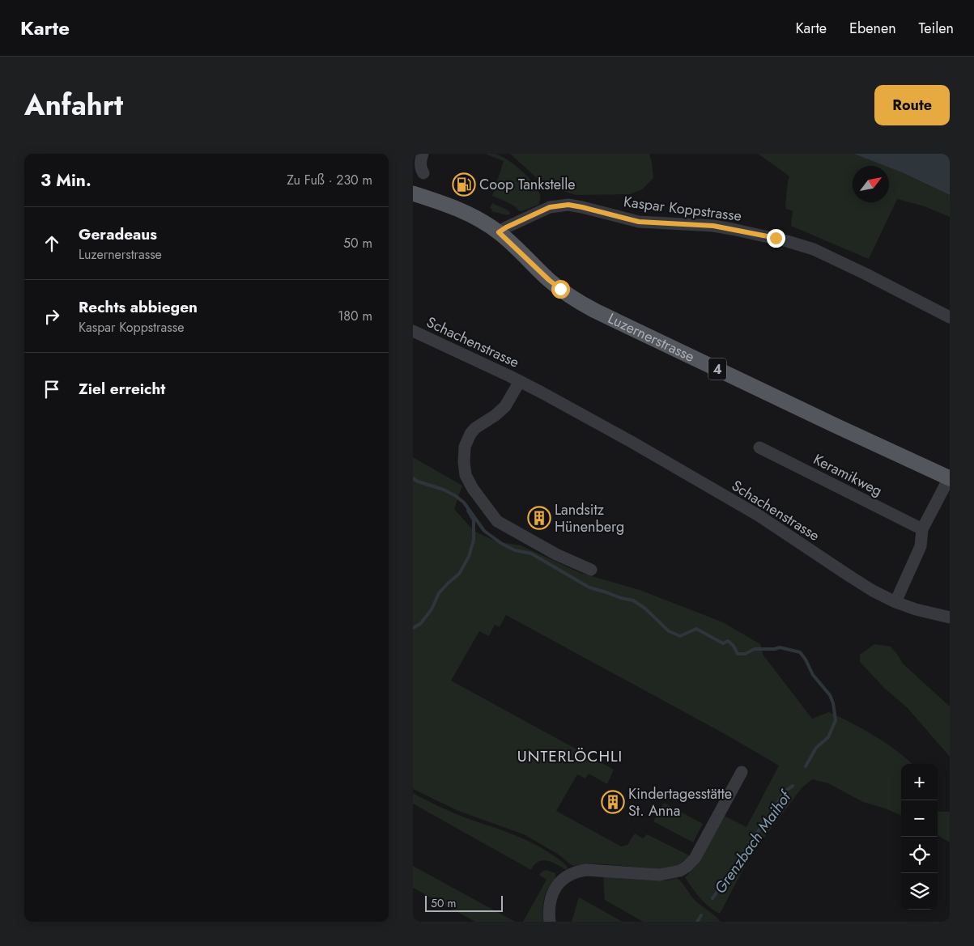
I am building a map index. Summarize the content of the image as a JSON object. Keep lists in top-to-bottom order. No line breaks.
{"streets":{"main road":["Luzernerstrasse","4"],"street":["Kaspar Koppstrasse","Schachenstrasse","Keramikweg"]},"crossings":[["Kaspar Koppstrasse","Luzernerstrasse"]],"districts":["UNTERLÖCHLI"],"water":["Grenzbach Maihof"],"places":{"fuel station":["Coop Tankstelle"],"building":["Landsitz Hünenberg","Kindertagesstätte St. Anna"]},"scale_bar":"50 m","north":"top right","page":{"header":"Karte","nav":["Karte","Ebenen","Teilen"],"title":"Anfahrt","buttons":"Route","heading":["3 Min.","Zu Fuß · 230 m"],"list":[["Geradeaus","Luzernerstrasse","50 m"],["Rechts abbiegen","Kaspar Koppstrasse","180 m"],"Ziel erreicht"],"map_buttons":["+","−"],"scale":"50 m"}}
